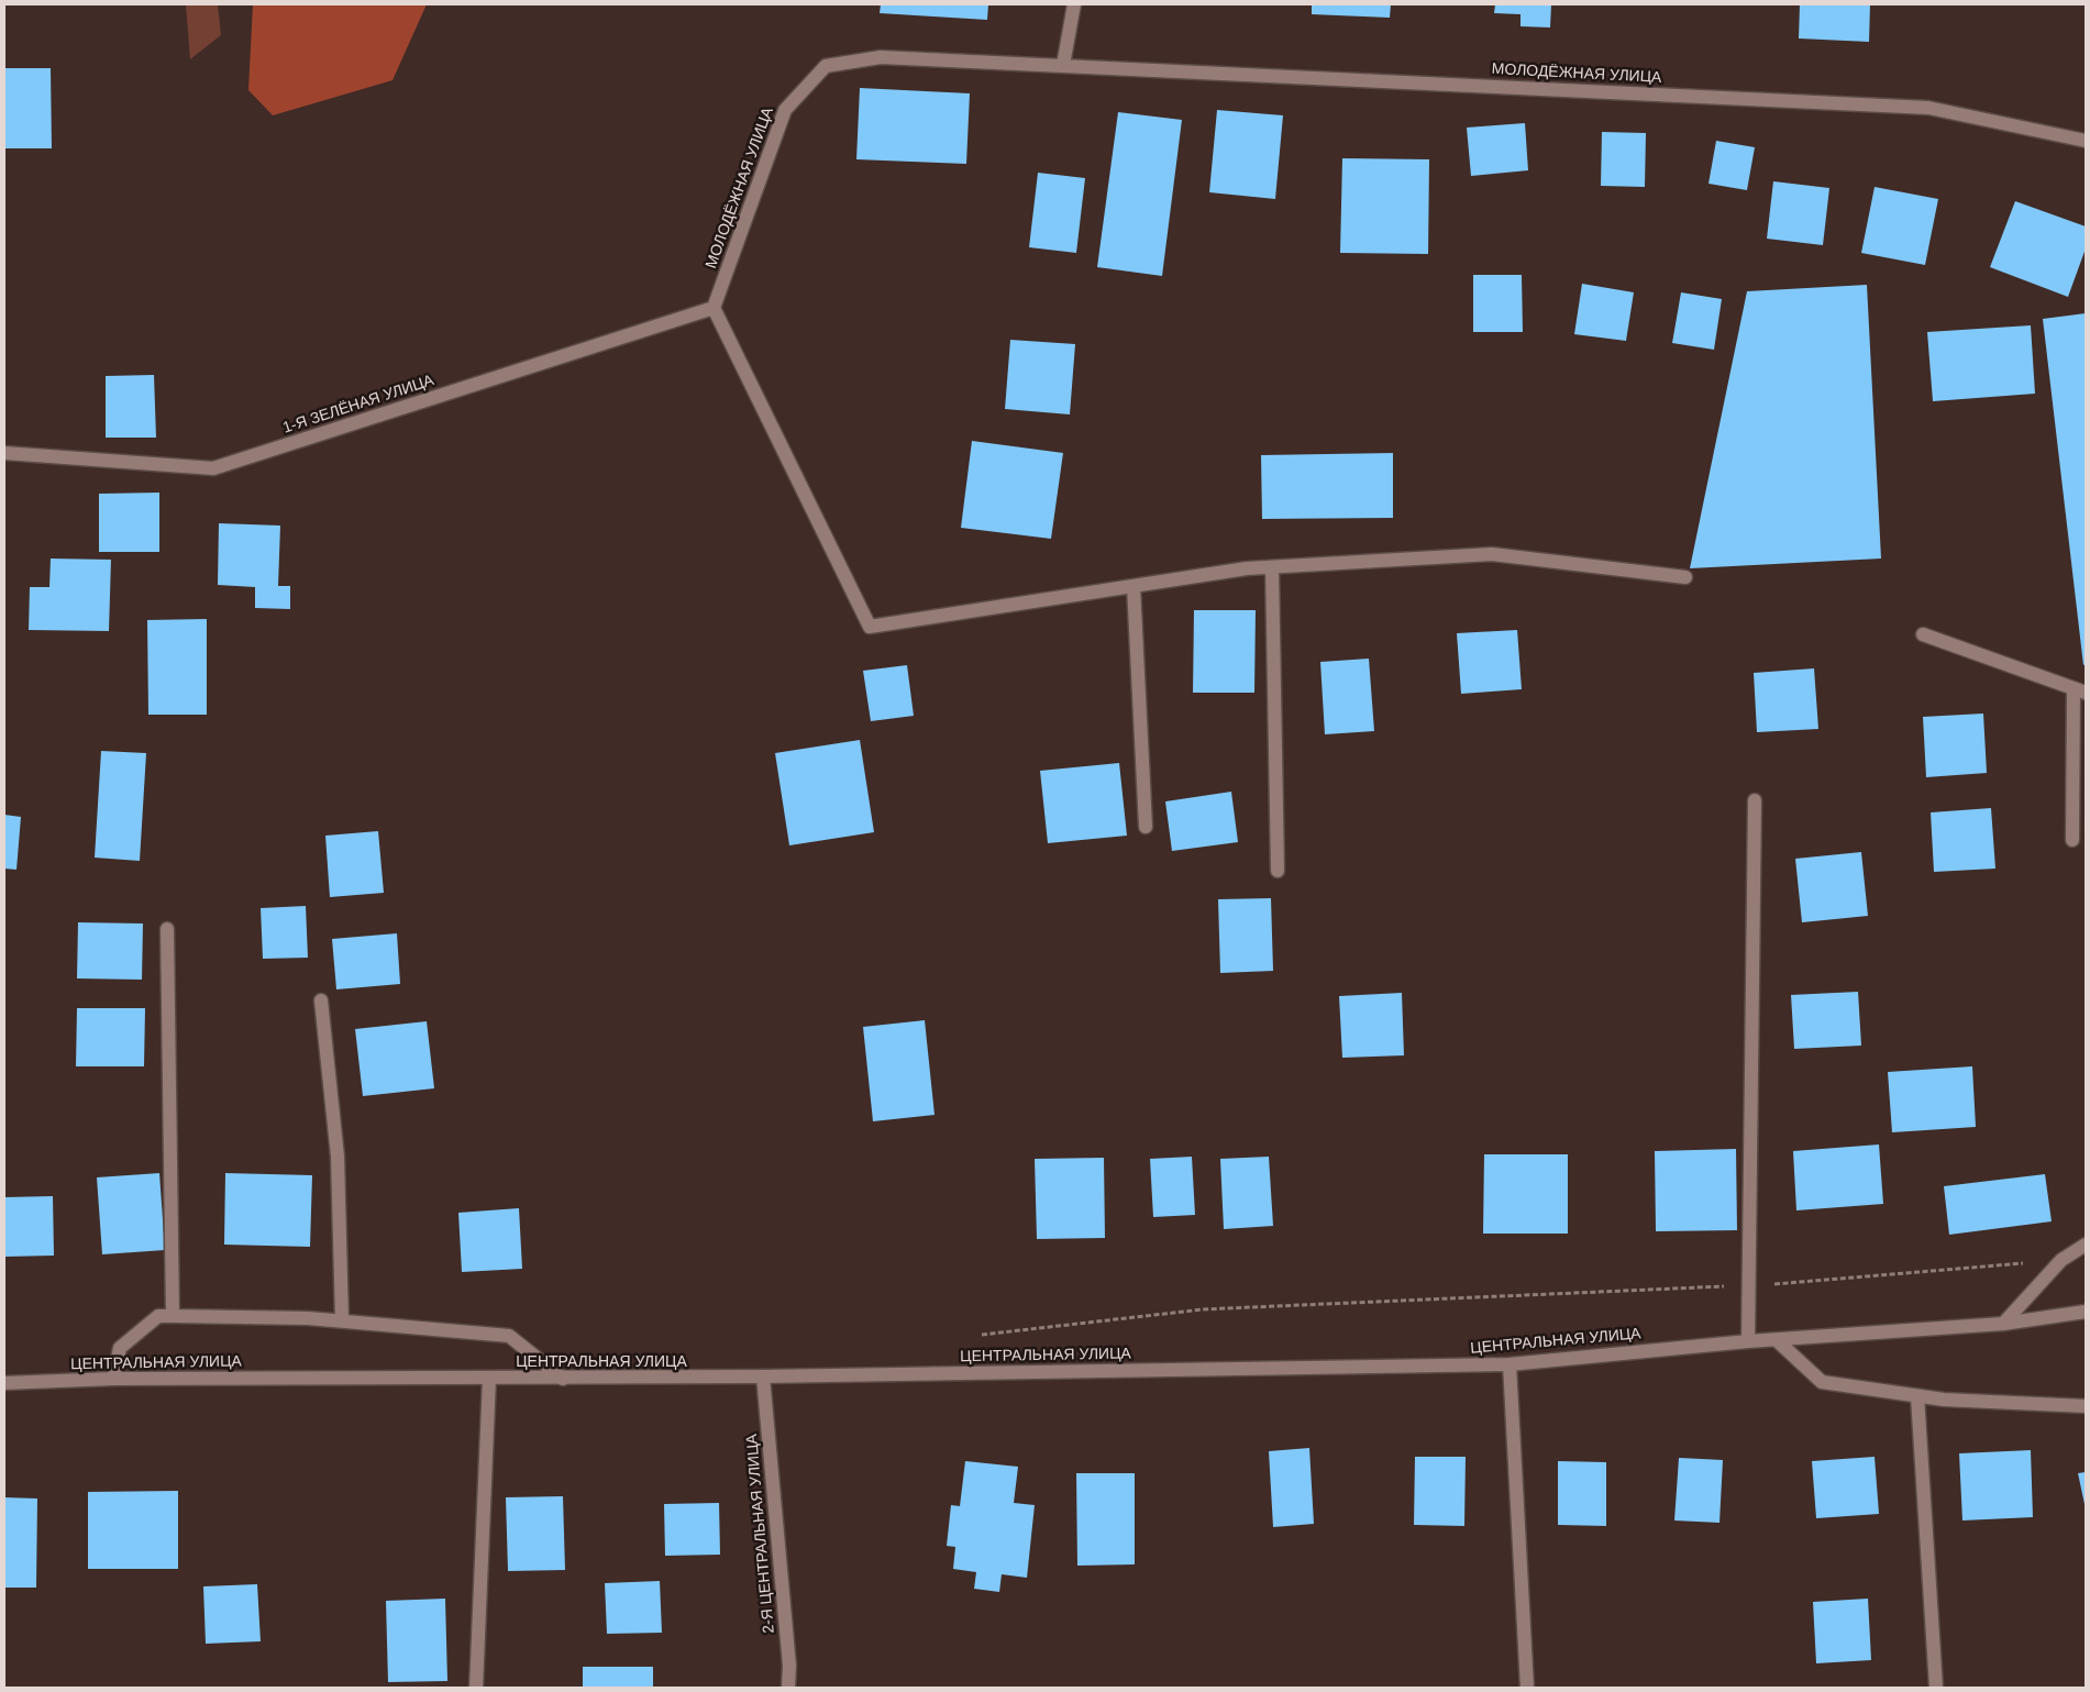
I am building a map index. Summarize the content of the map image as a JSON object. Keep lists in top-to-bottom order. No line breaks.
{"streets":{"street":["МОЛОДЁЖНАЯ УЛИЦА","1-Я ЗЕЛЁНАЯ УЛИЦА","ЦЕНТРАЛЬНАЯ УЛИЦА","2-Я ЦЕНТРАЛЬНАЯ УЛИЦА"]},"crossings":[["МОЛОДЁЖНАЯ УЛИЦА","1-Я ЗЕЛЁНАЯ УЛИЦА"],["ЦЕНТРАЛЬНАЯ УЛИЦА","2-Я ЦЕНТРАЛЬНАЯ УЛИЦА"]]}
